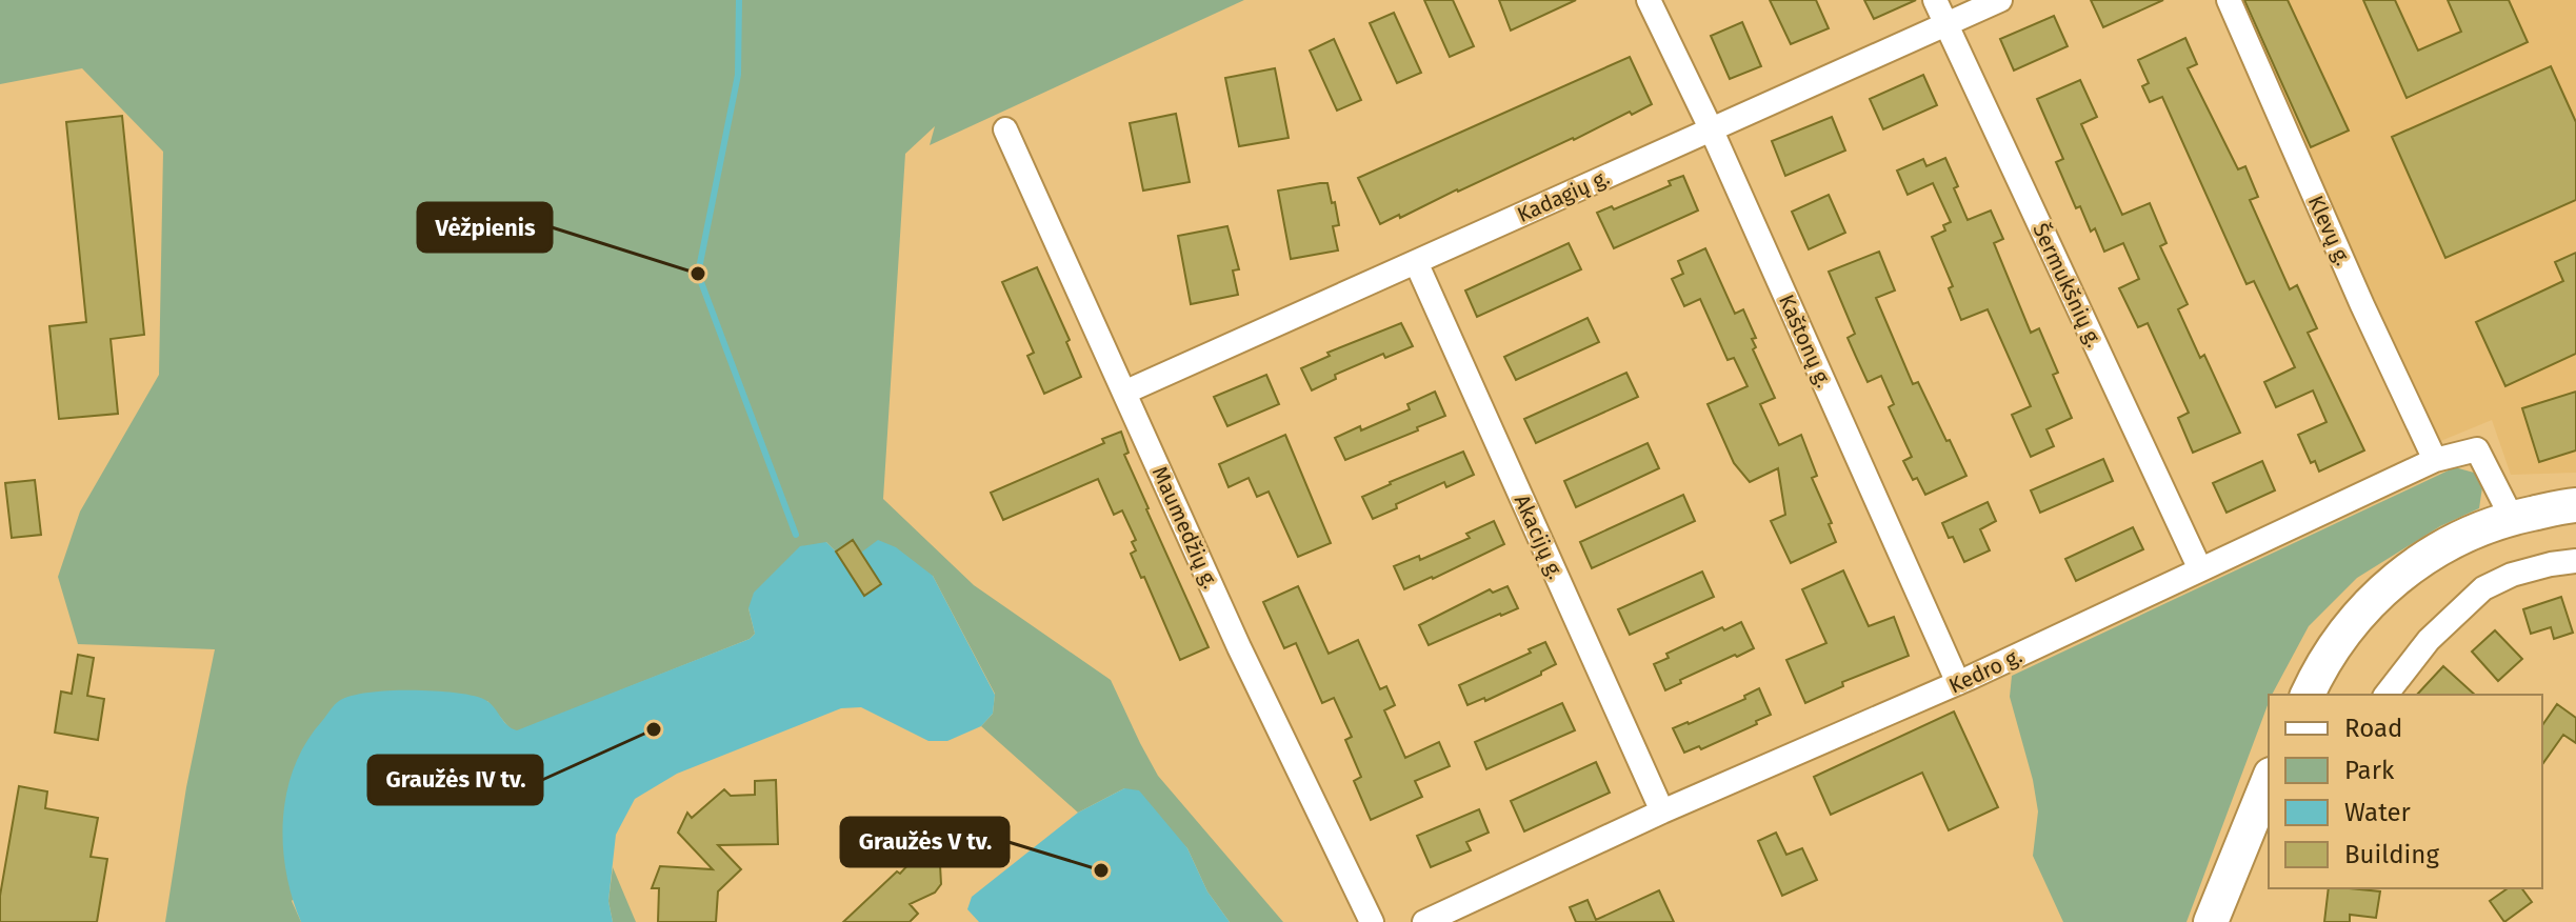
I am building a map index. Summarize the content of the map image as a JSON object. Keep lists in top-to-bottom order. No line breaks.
{"streets":{"street":["Kadagių g.","Klevų g.","Šermukšnių g.","Kaštonų g.","Maumedžių g.","Akacijų g.","Kedro g."]},"crossings":[["Kadagių g.","Šermukšnių g."],["Kadagių g.","Kaštonų g."],["Kadagių g.","Maumedžių g."],["Kadagių g.","Akacijų g."],["Klevų g.","Kedro g."],["Šermukšnių g.","Kedro g."],["Kaštonų g.","Kedro g."],["Akacijų g.","Kedro g."]],"places":["Vėžpienis","Graužės IV tv.","Graužės V tv."],"legend":["Road","Park","Water","Building"]}
